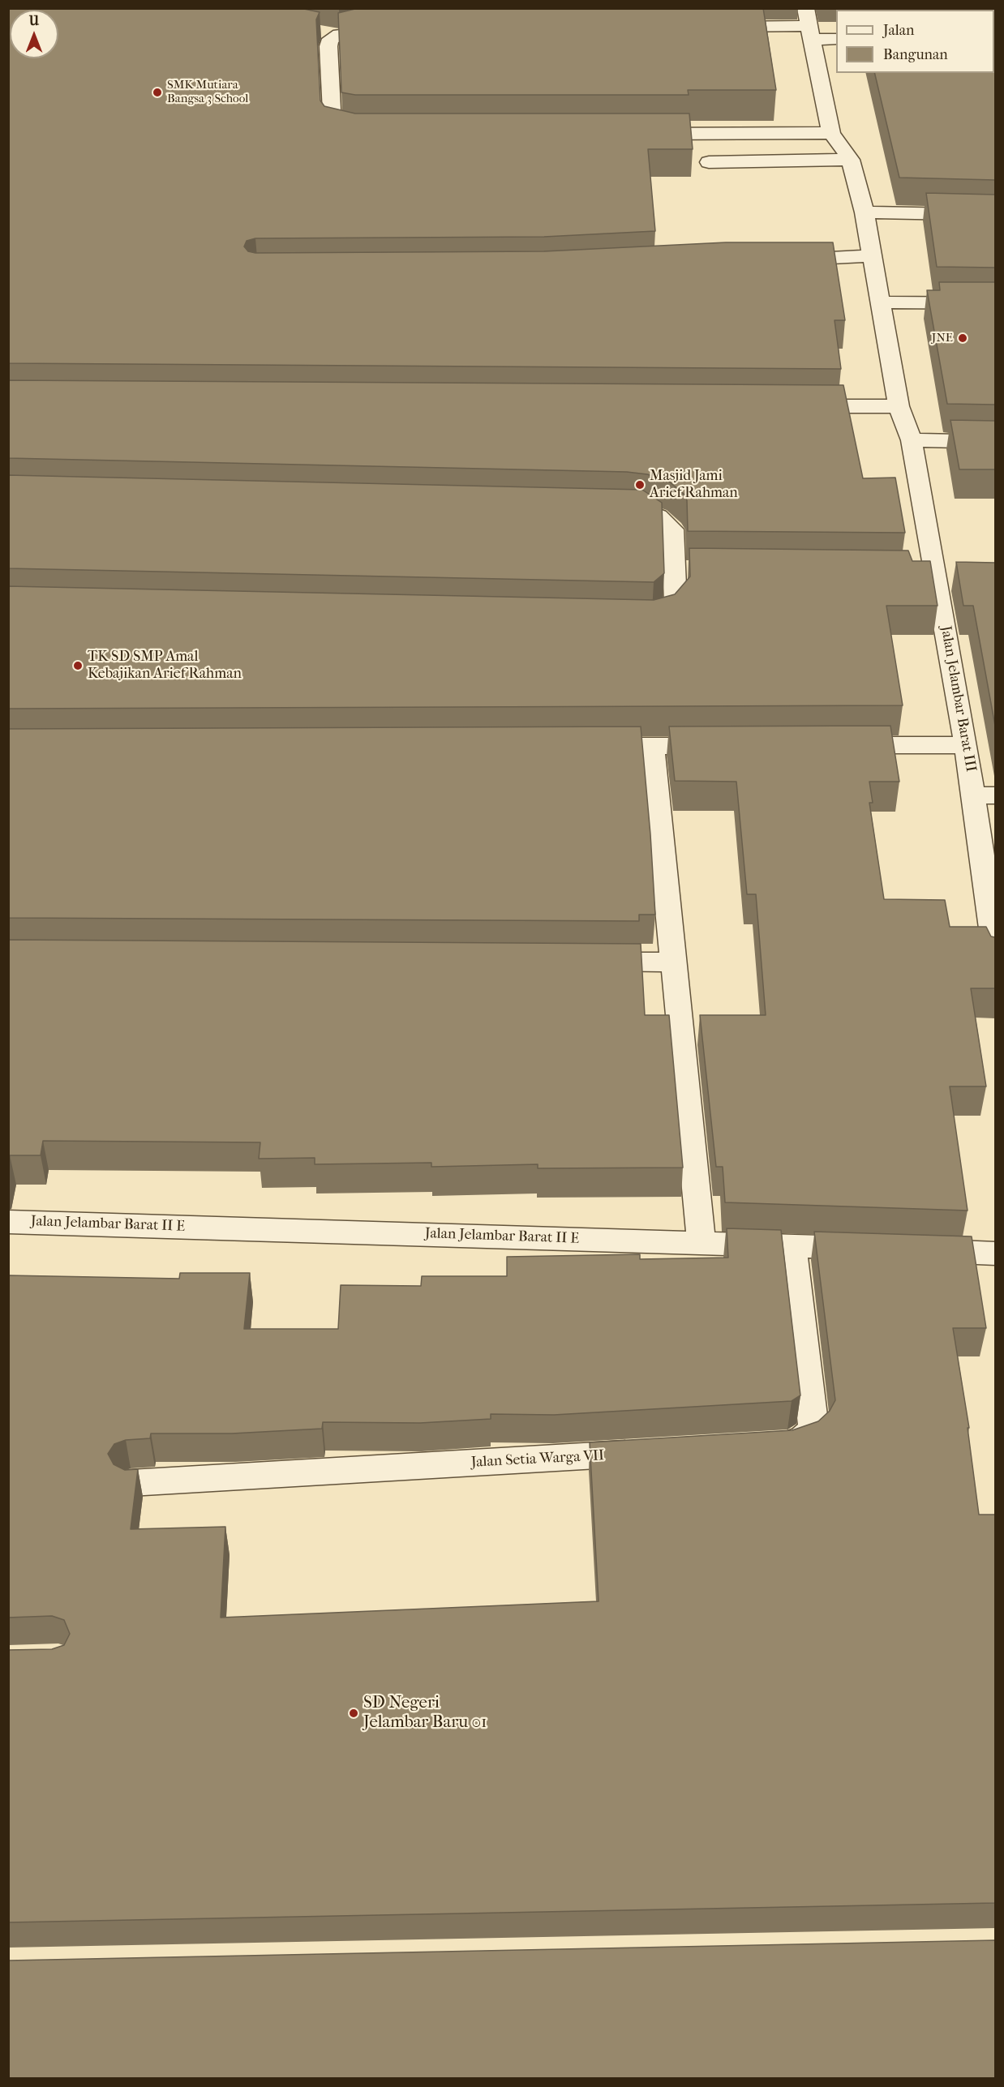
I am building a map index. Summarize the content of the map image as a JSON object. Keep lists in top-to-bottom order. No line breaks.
{"streets":{"street":["Jalan Jelambar Barat III","Jalan Jelambar Barat II E","Jalan Setia Warga VII"]},"places":["SMK Mutiara Bangsa 3 School","JNE","Masjid Jami Arief Rahman","TK SD SMP Amal Kebajikan Arief Rahman","SD Negeri Jelambar Baru 01"],"legend":["Jalan","Bangunan"],"north":"top"}
